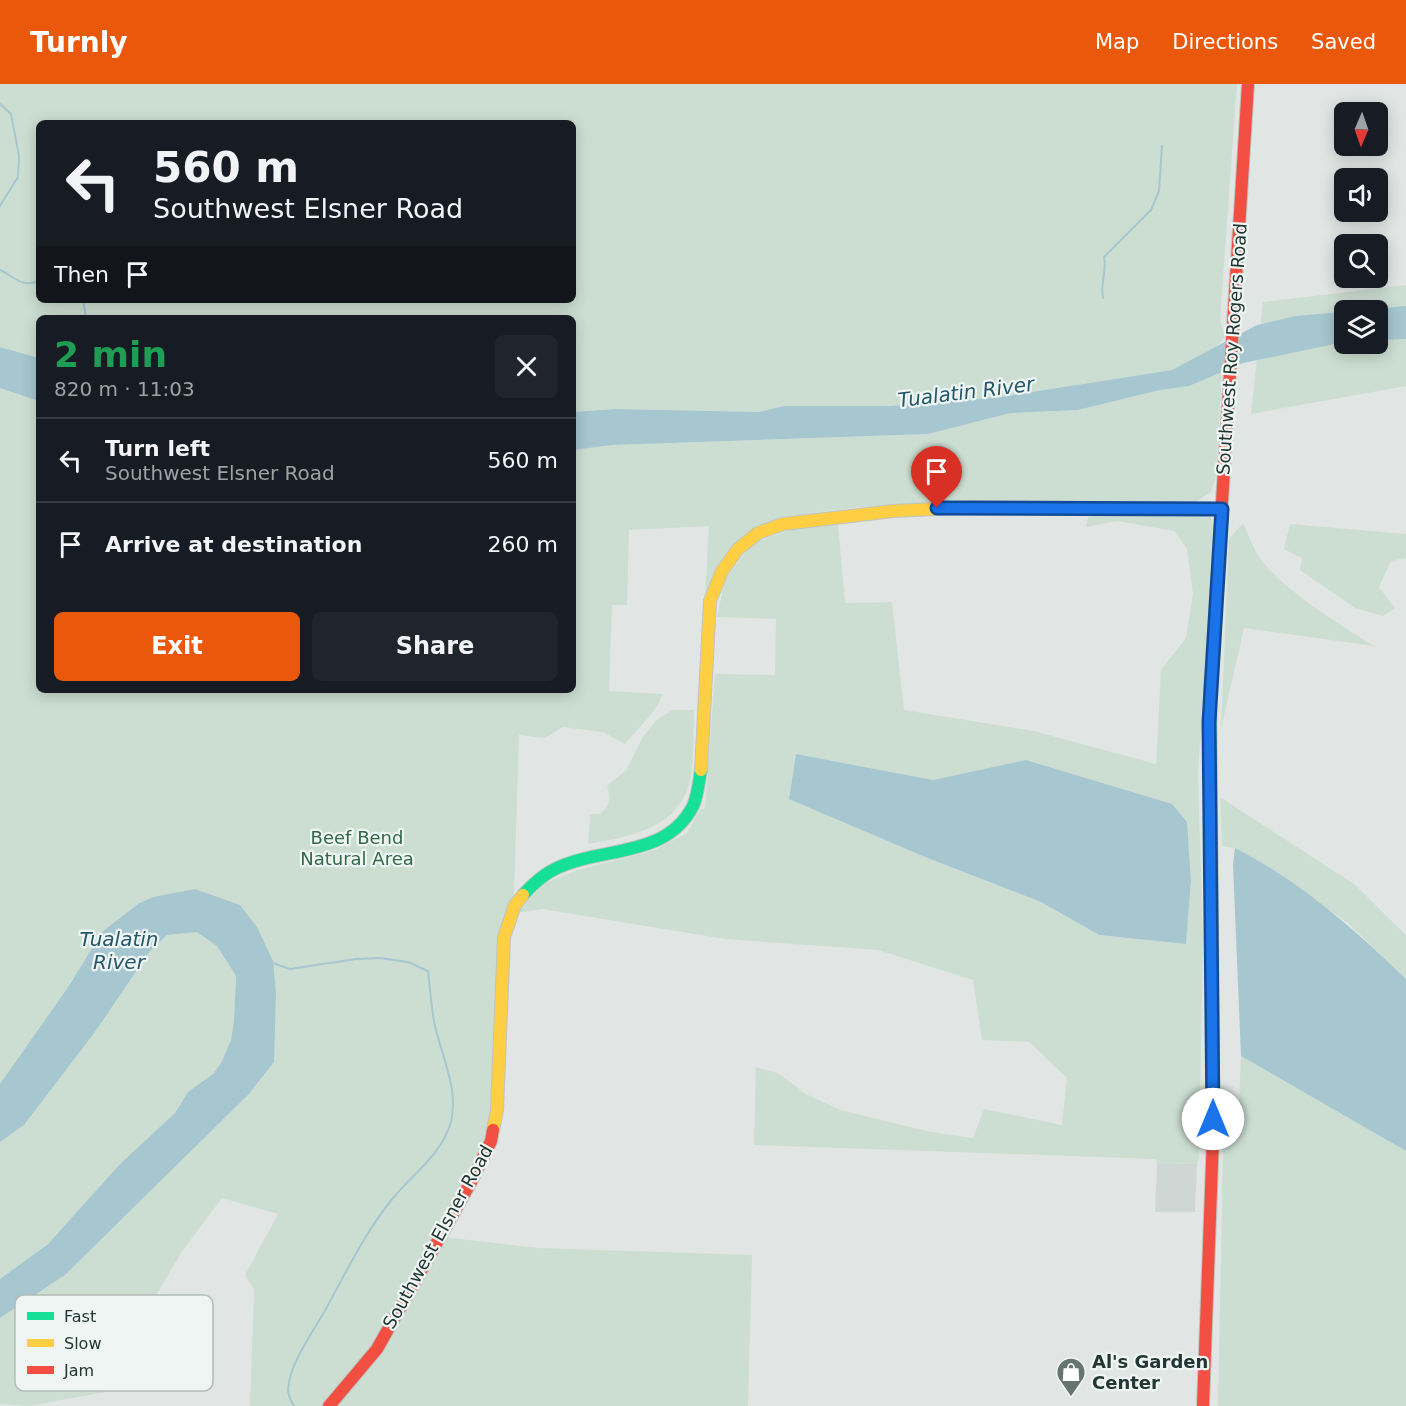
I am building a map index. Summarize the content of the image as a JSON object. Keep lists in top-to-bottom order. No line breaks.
{"streets":{"street":["Southwest Roy Rogers Road","Southwest Elsner Road"]},"crossings":[["Southwest Roy Rogers Road","Southwest Elsner Road"]],"water":["Tualatin River"],"parks":["Beef Bend Natural Area"],"places":{"shop":["Al's Garden Center"]},"legend":["Fast","Slow","Jam"],"north":"bottom","page":{"header":"Turnly","nav":["Map","Directions","Saved"],"turn":["560 m","Southwest Elsner Road"],"then":"Then","heading":["2 min","820 m · 11:03"],"list":[{"name":"Turn left","note":"Southwest Elsner Road","value":"560 m"},{"name":"Arrive at destination","value":"260 m"}],"buttons":["Exit","Share"]}}
